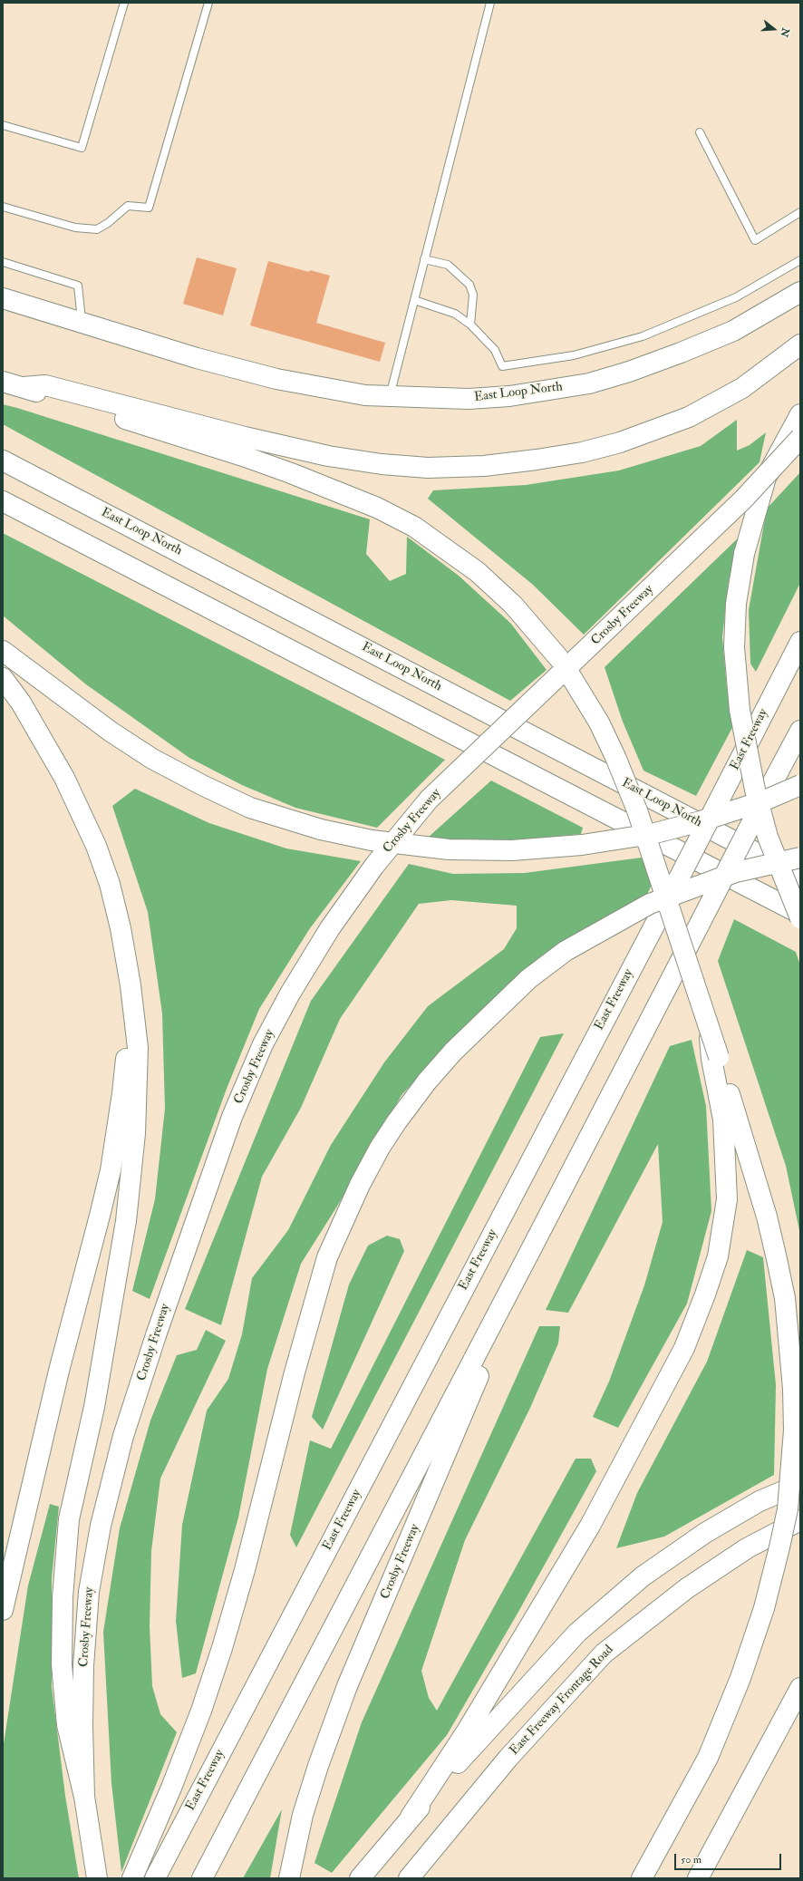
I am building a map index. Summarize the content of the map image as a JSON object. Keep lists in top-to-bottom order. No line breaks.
{"streets":{"main road":["East Loop North","Crosby Freeway","East Freeway","East Freeway Frontage Road"]},"scale_bar":"50 m","north":"right"}
